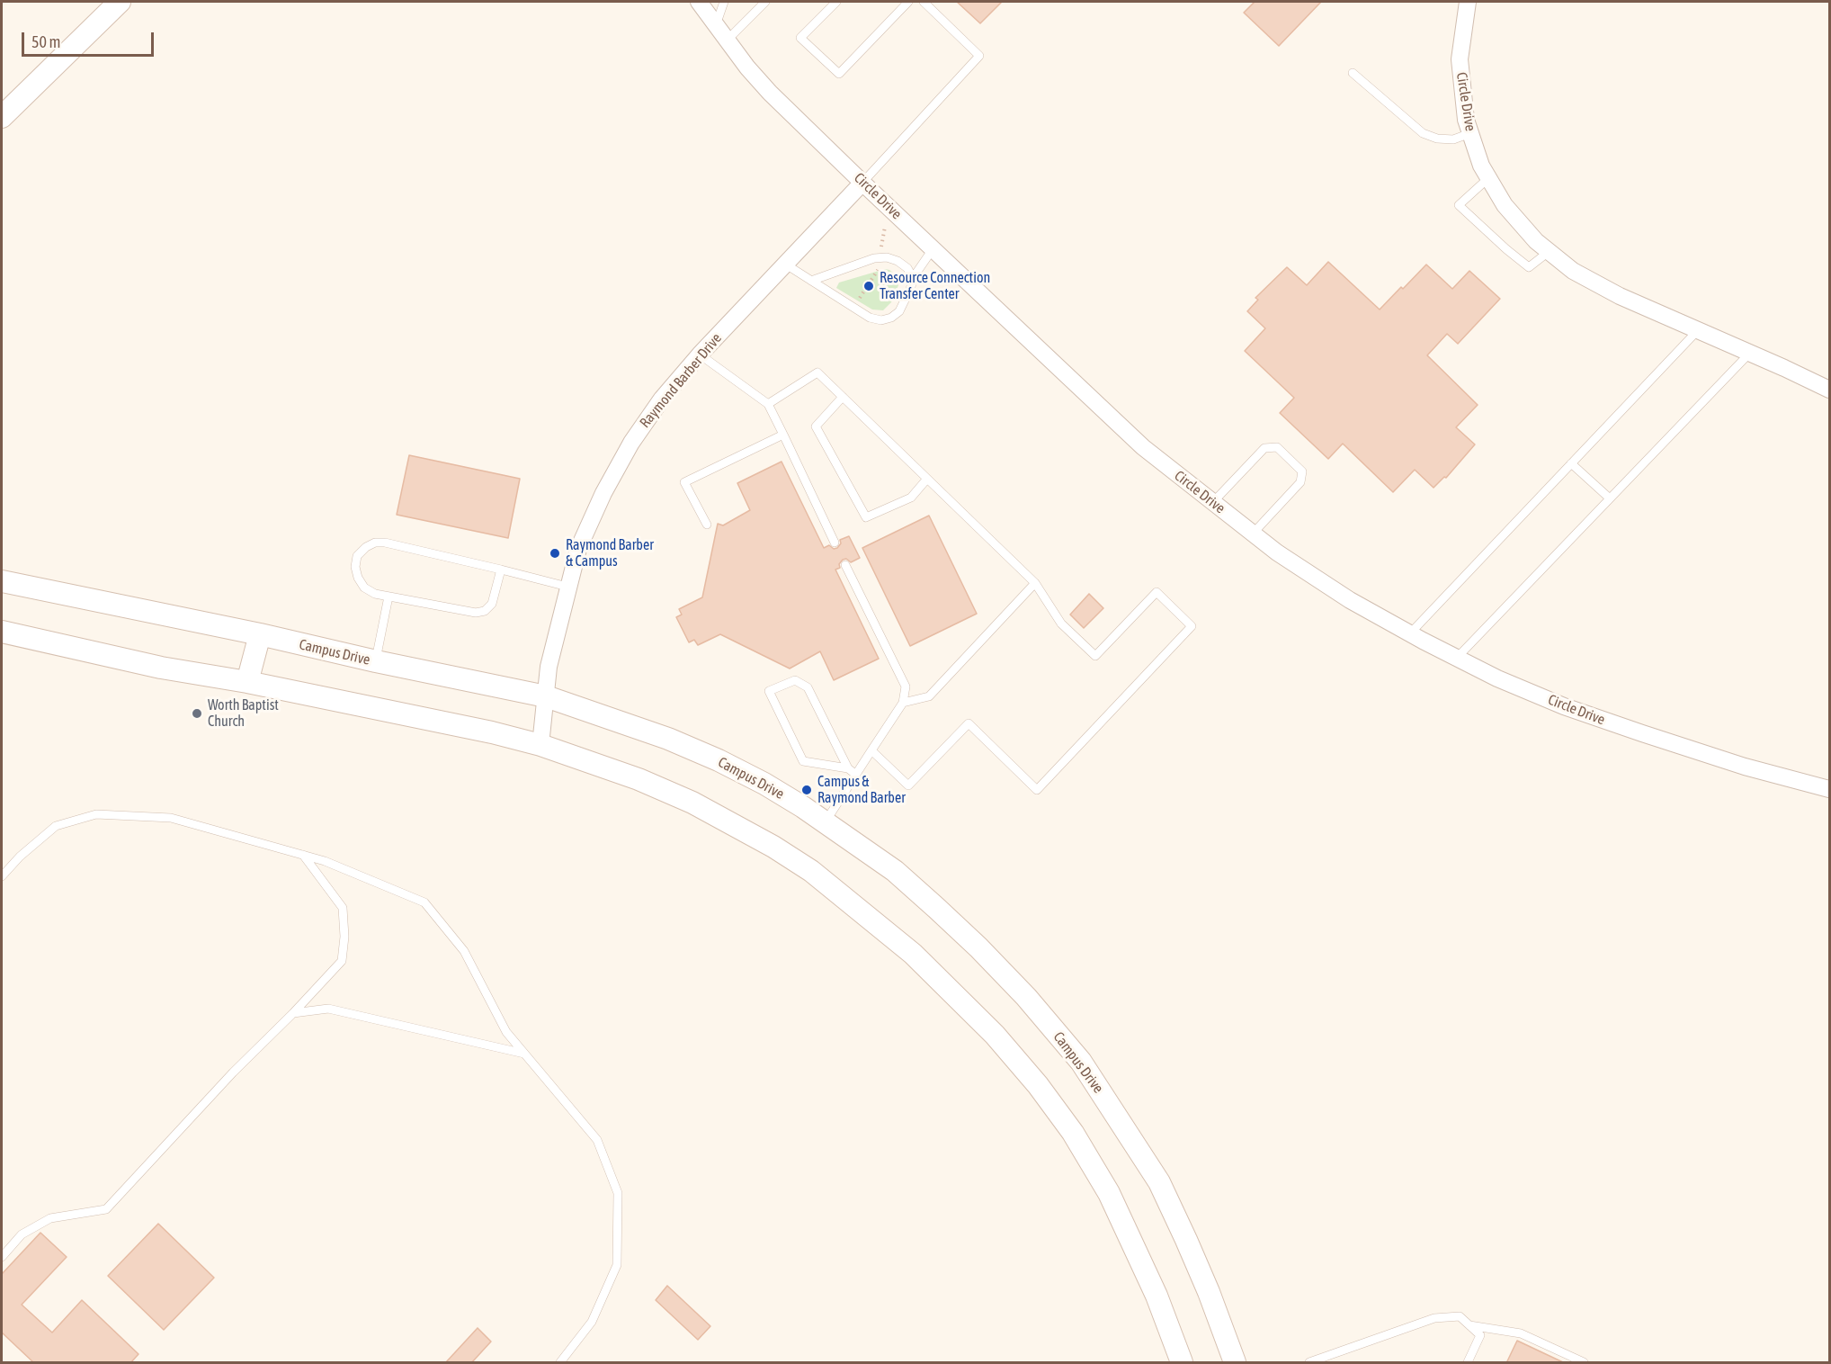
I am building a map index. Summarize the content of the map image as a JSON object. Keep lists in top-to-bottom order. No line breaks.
{"streets":{"main road":["Campus Drive"],"street":["Circle Drive","Raymond Barber Drive"]},"crossings":[["Circle Drive","Raymond Barber Drive"],["Raymond Barber Drive","Campus Drive"]],"places":["Resource Connection Transfer Center","Raymond Barber & Campus","Worth Baptist Church","Campus & Raymond Barber"],"scale_bar":"50 m"}
